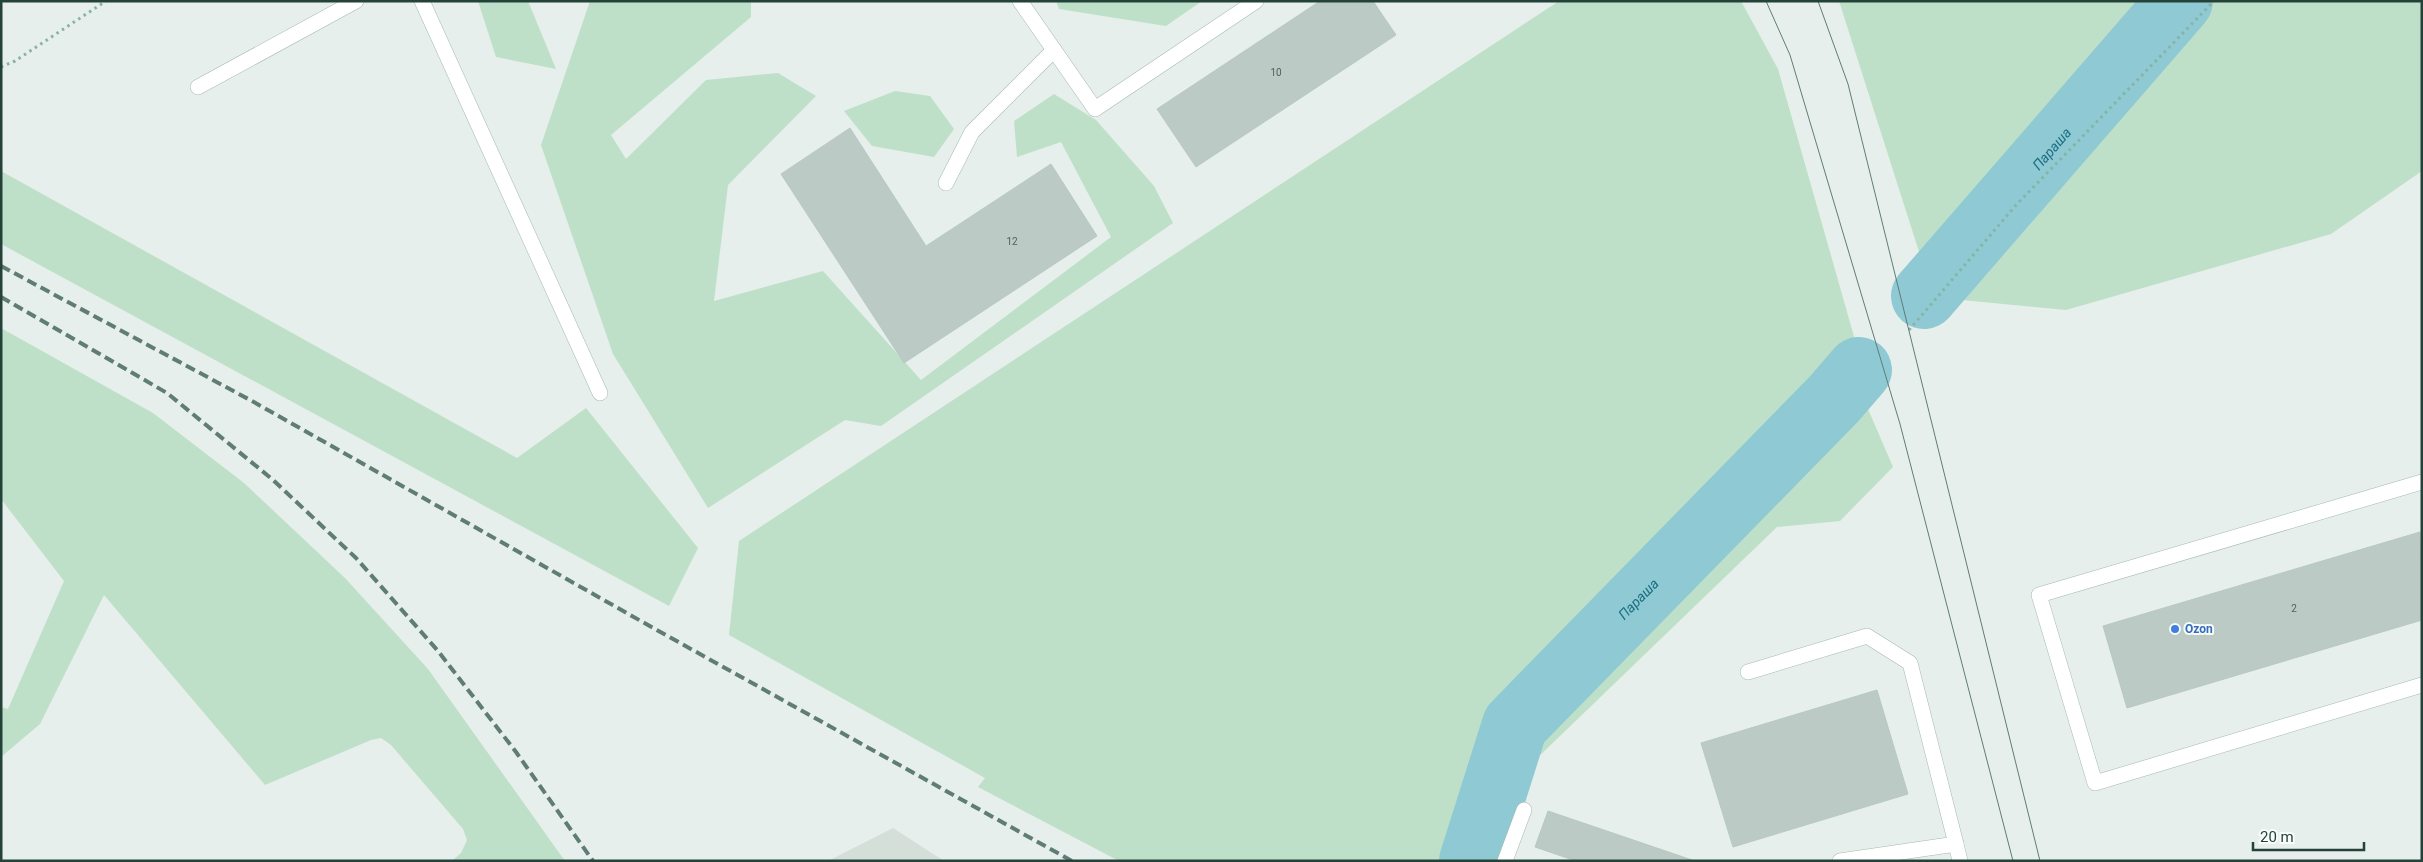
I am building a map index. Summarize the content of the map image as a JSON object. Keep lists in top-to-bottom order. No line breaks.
{"water":["Параша"],"places":["Ozon"],"house_numbers":["10","12","2"],"scale_bar":"20 m"}
